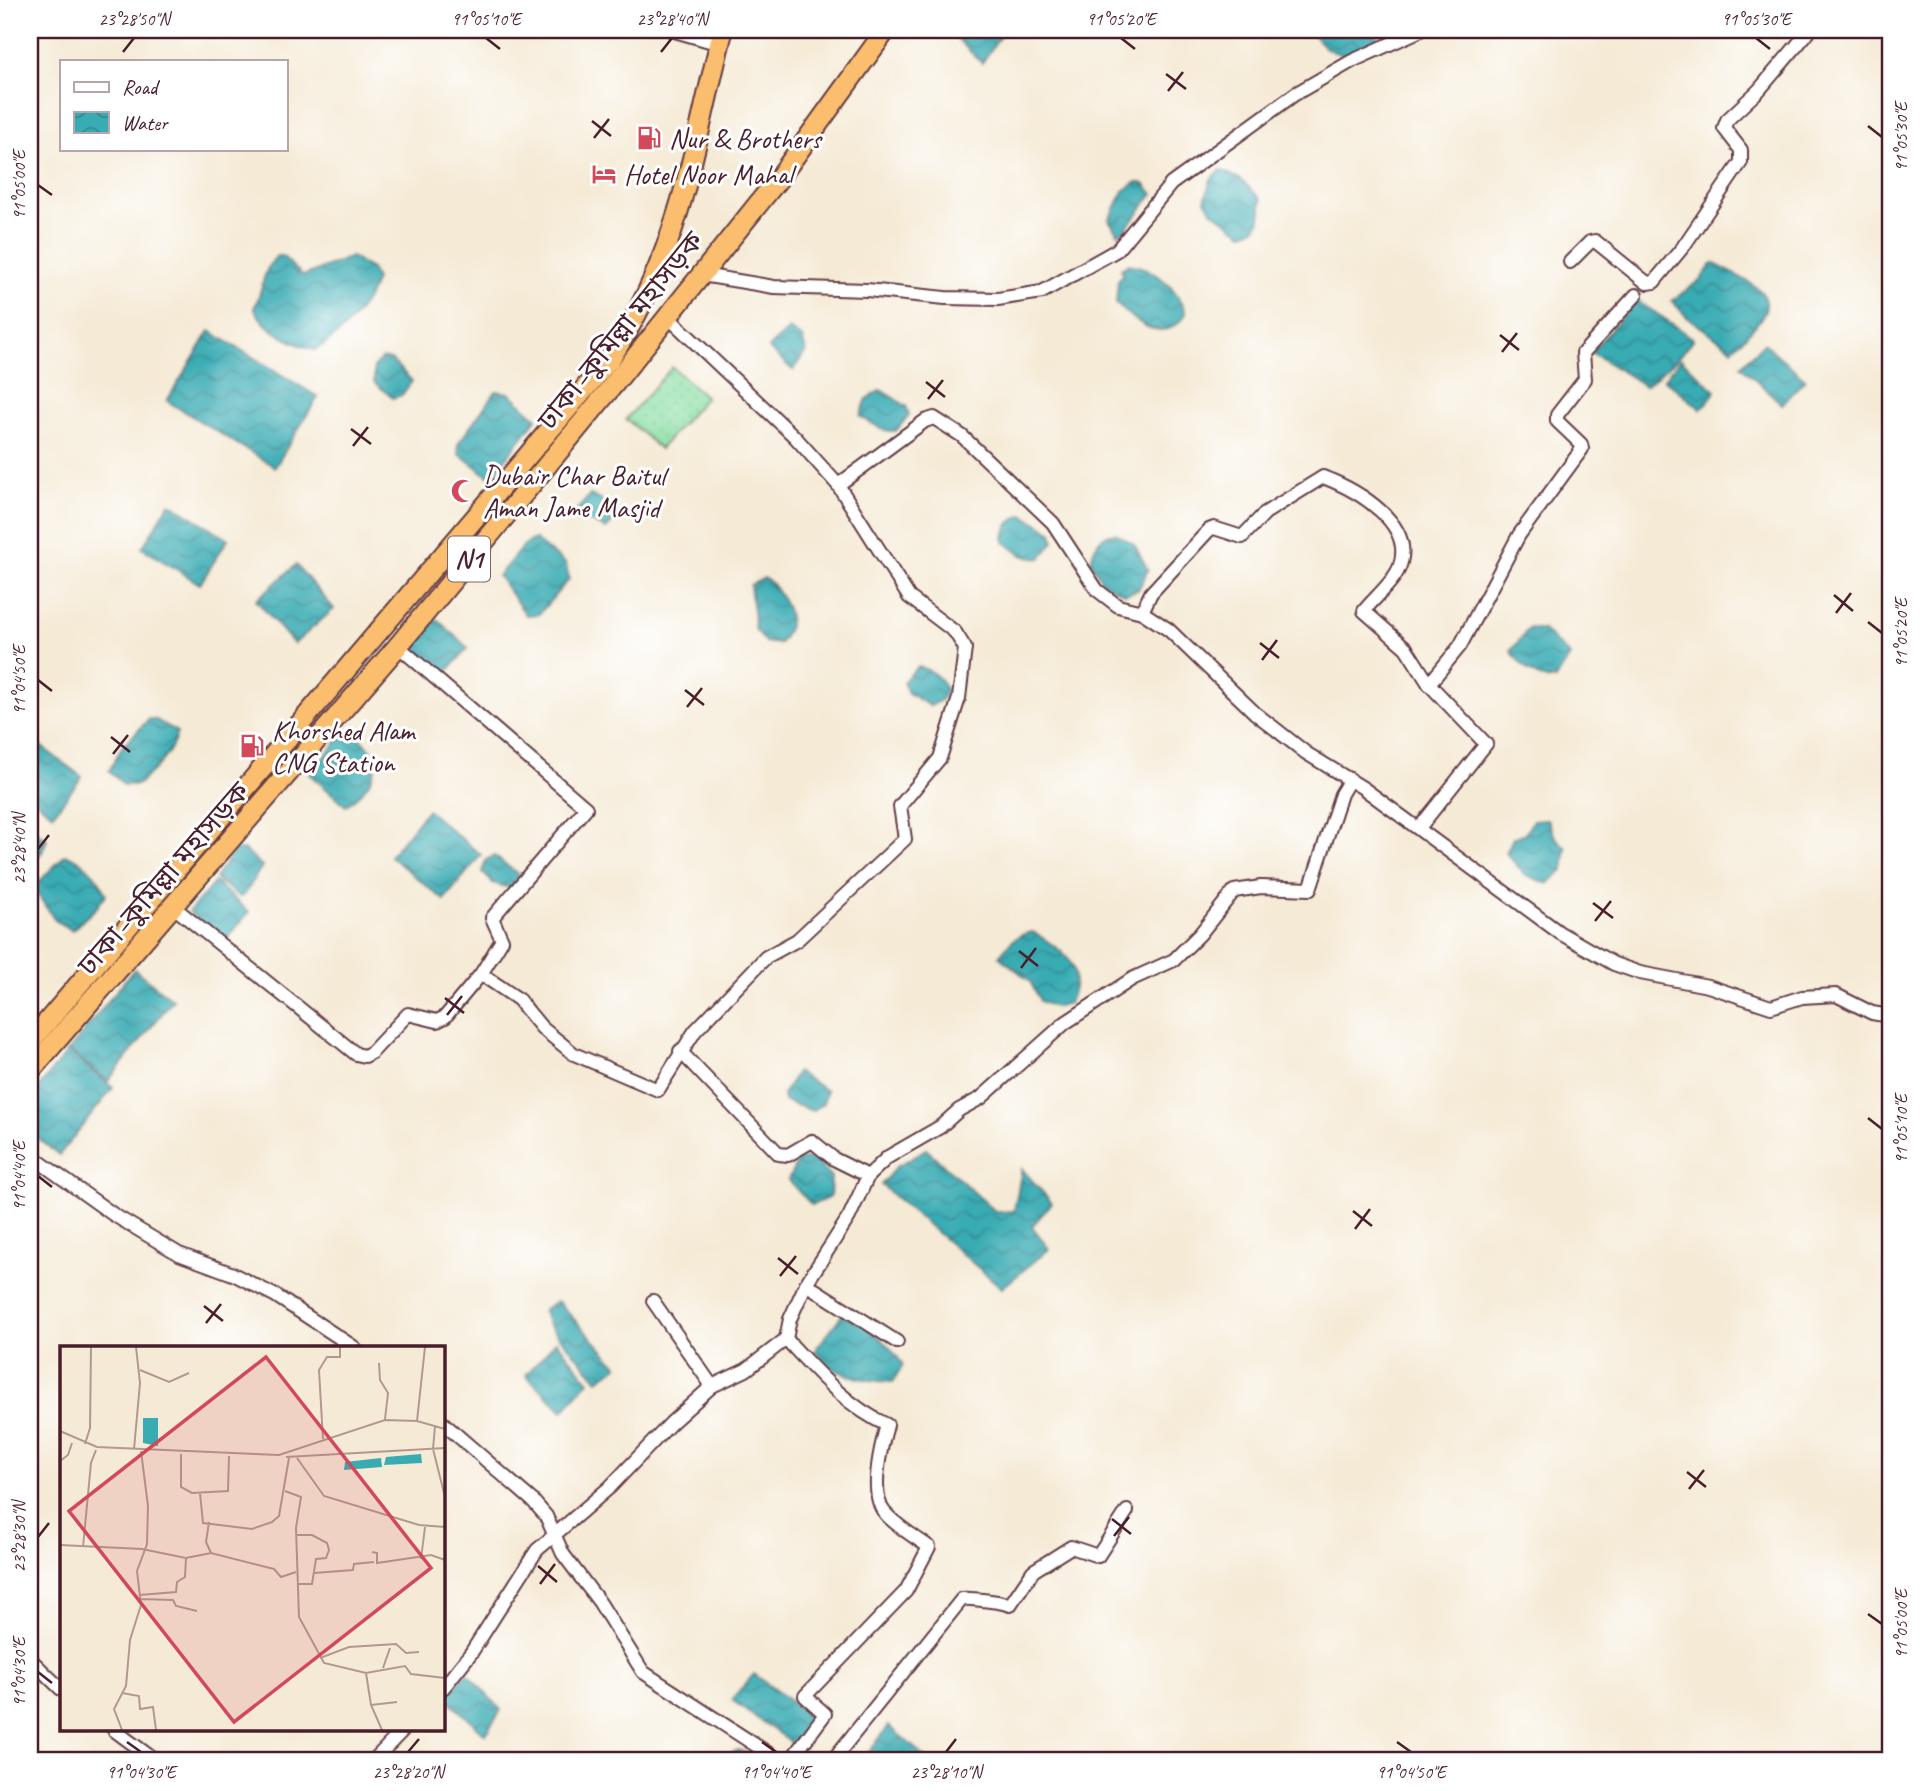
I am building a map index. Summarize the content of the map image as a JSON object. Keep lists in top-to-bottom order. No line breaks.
{"streets":{"highway":["ঢাকা–কুমিল্লা মহাসড়ক","N1"]},"places":{"fuel station":["Nur & Brothers","Khorshed Alam CNG Station"],"hotel":["Hotel Noor Mahal"],"mosque":["Dubair Char Baitul Aman Jame Masjid"]},"legend":["Road","Water"],"coordinates":["23°28'50\"N","91°05'10\"E","23°28'40\"N","91°05'20\"E","91°05'30\"E","91°05'00\"E","91°04'50\"E","91°04'40\"E","23°28'30\"N","91°04'30\"E","23°28'20\"N","23°28'10\"N"]}
